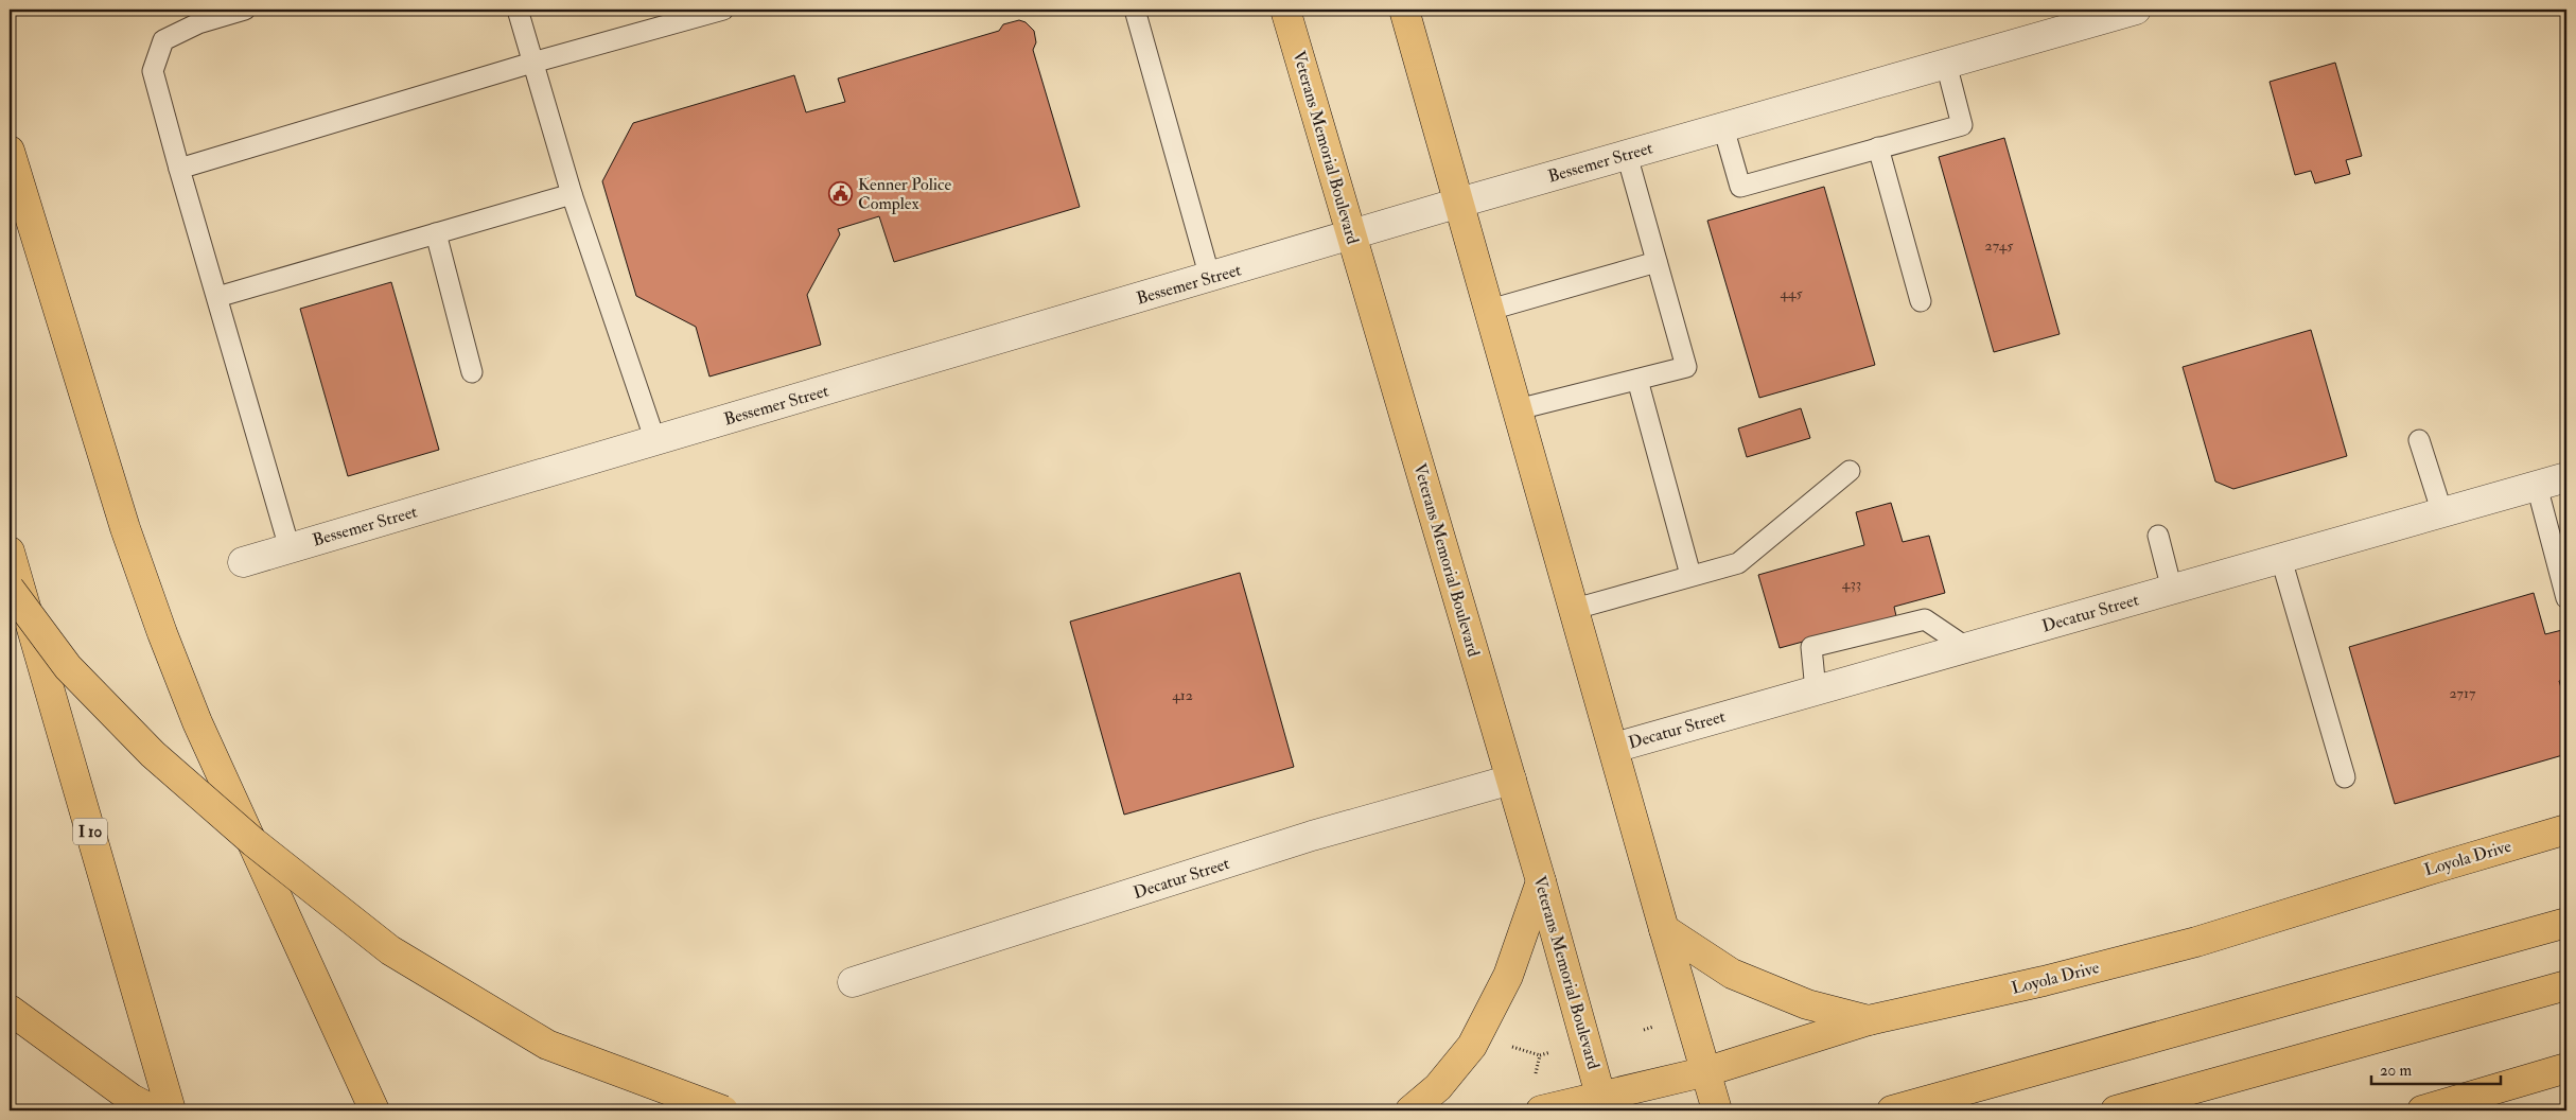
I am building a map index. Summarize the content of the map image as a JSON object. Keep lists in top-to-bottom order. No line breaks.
{"streets":{"main road":["Veterans Memorial Boulevard","I 10","Loyola Drive"],"street":["Bessemer Street","Decatur Street"]},"crossings":[["Veterans Memorial Boulevard","Bessemer Street"],["Veterans Memorial Boulevard","Decatur Street"],["Veterans Memorial Boulevard","Loyola Drive"]],"places":{"public building":["Kenner Police Complex"]},"house_numbers":["2745","445","433","2717","412"],"scale_bar":"20 m"}
